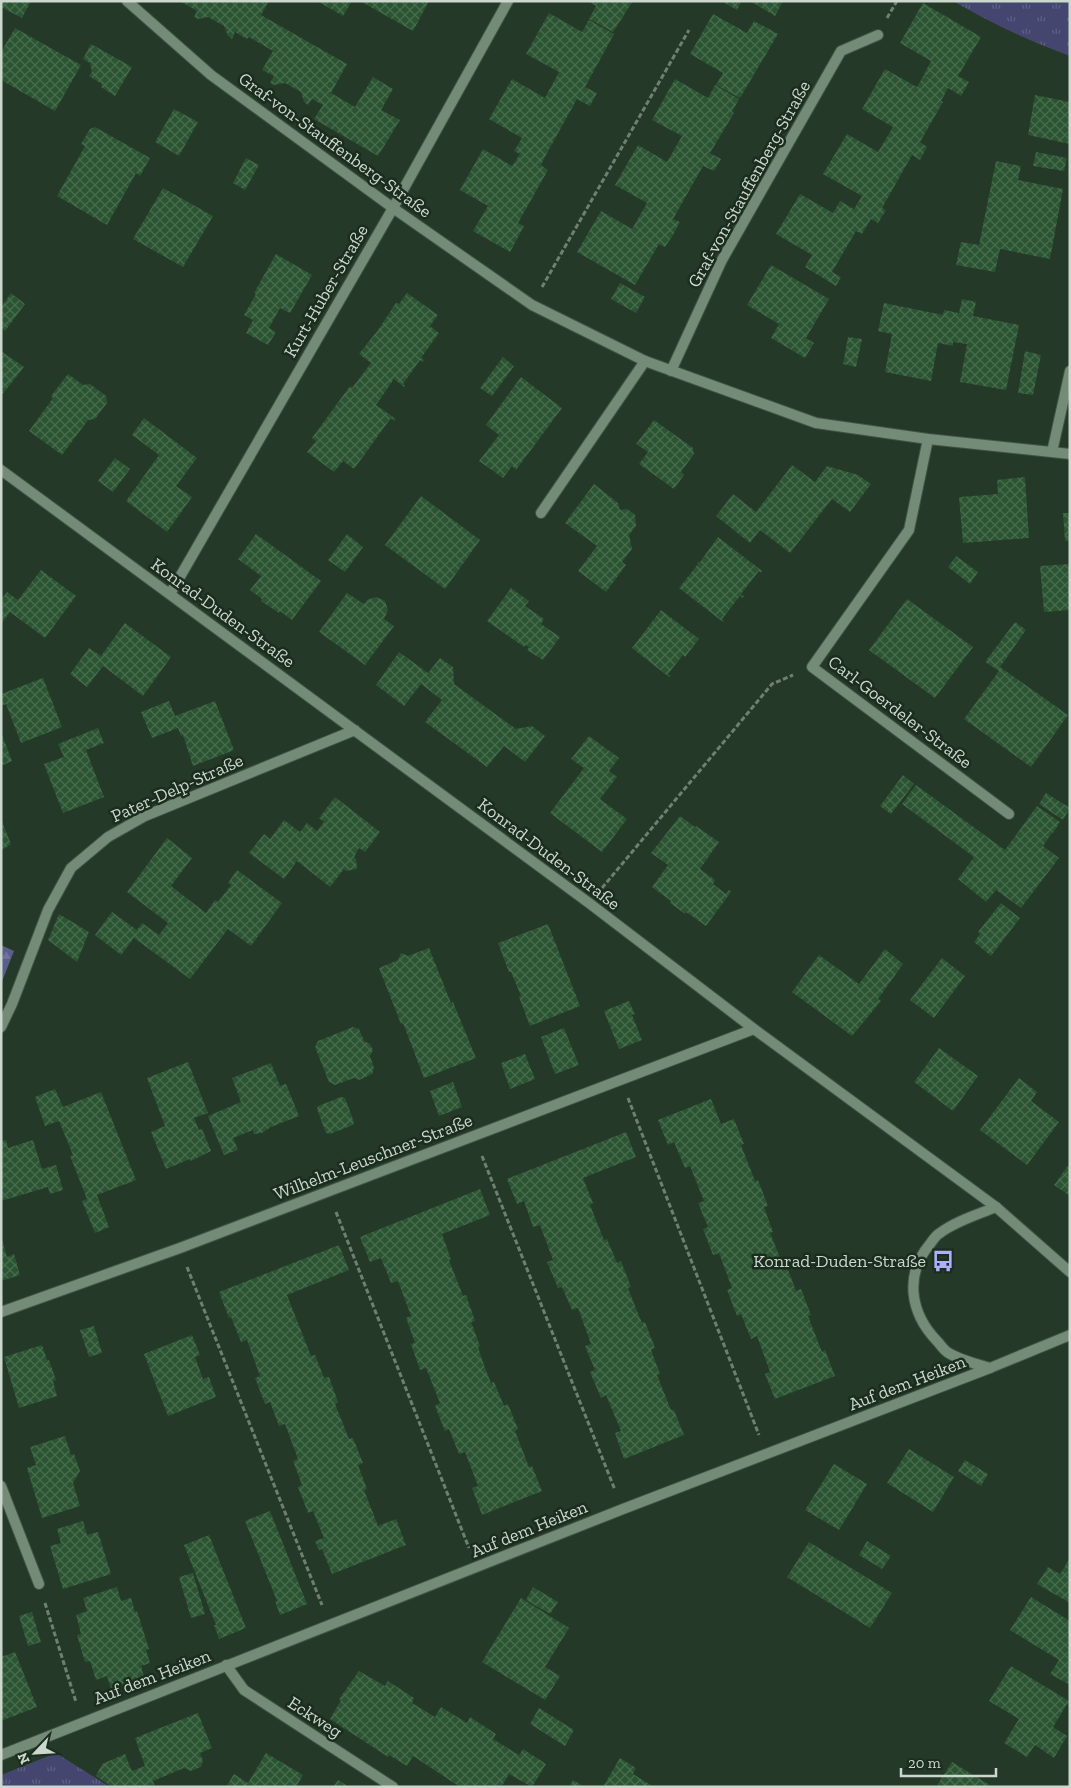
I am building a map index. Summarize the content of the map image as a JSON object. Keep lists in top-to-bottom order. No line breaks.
{"streets":{"street":["Graf-von-Stauffenberg-Straße","Kurt-Huber-Straße","Konrad-Duden-Straße","Carl-Goerdeler-Straße","Pater-Delp-Straße","Wilhelm-Leuschner-Straße","Auf dem Heiken","Eckweg"]},"crossings":[["Graf-von-Stauffenberg-Straße","Kurt-Huber-Straße"],["Graf-von-Stauffenberg-Straße","Carl-Goerdeler-Straße"],["Kurt-Huber-Straße","Konrad-Duden-Straße"],["Konrad-Duden-Straße","Pater-Delp-Straße"],["Konrad-Duden-Straße","Wilhelm-Leuschner-Straße"],["Auf dem Heiken","Eckweg"]],"places":{"bus stop":["Konrad-Duden-Straße"]},"scale_bar":"20 m","north":"bottom left"}
